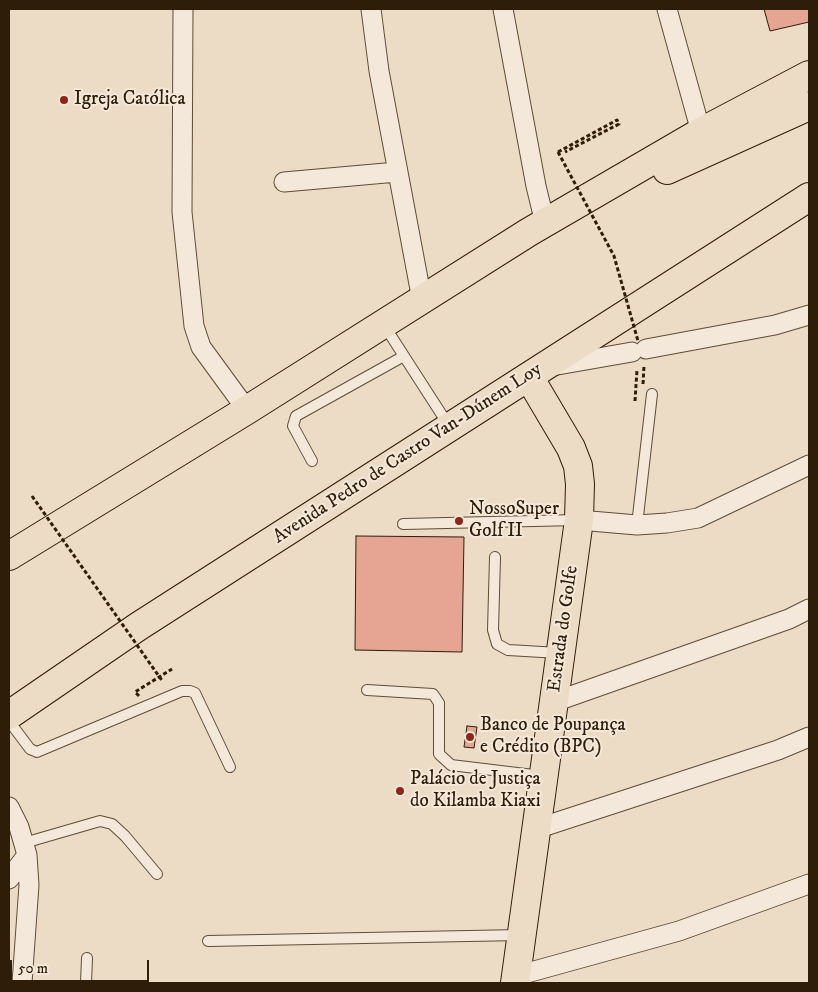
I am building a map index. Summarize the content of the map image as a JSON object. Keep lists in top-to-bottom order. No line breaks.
{"streets":{"highway":["Avenida Pedro de Castro Van-Dúnem Loy","Estrada do Golfe"]},"crossings":[["Avenida Pedro de Castro Van-Dúnem Loy","Estrada do Golfe"]],"places":["Igreja Católica","NossoSuper Golf II","Banco de Poupança e Crédito (BPC)","Palácio de Justiça do Kilamba Kiaxi"],"scale_bar":"50 m"}
